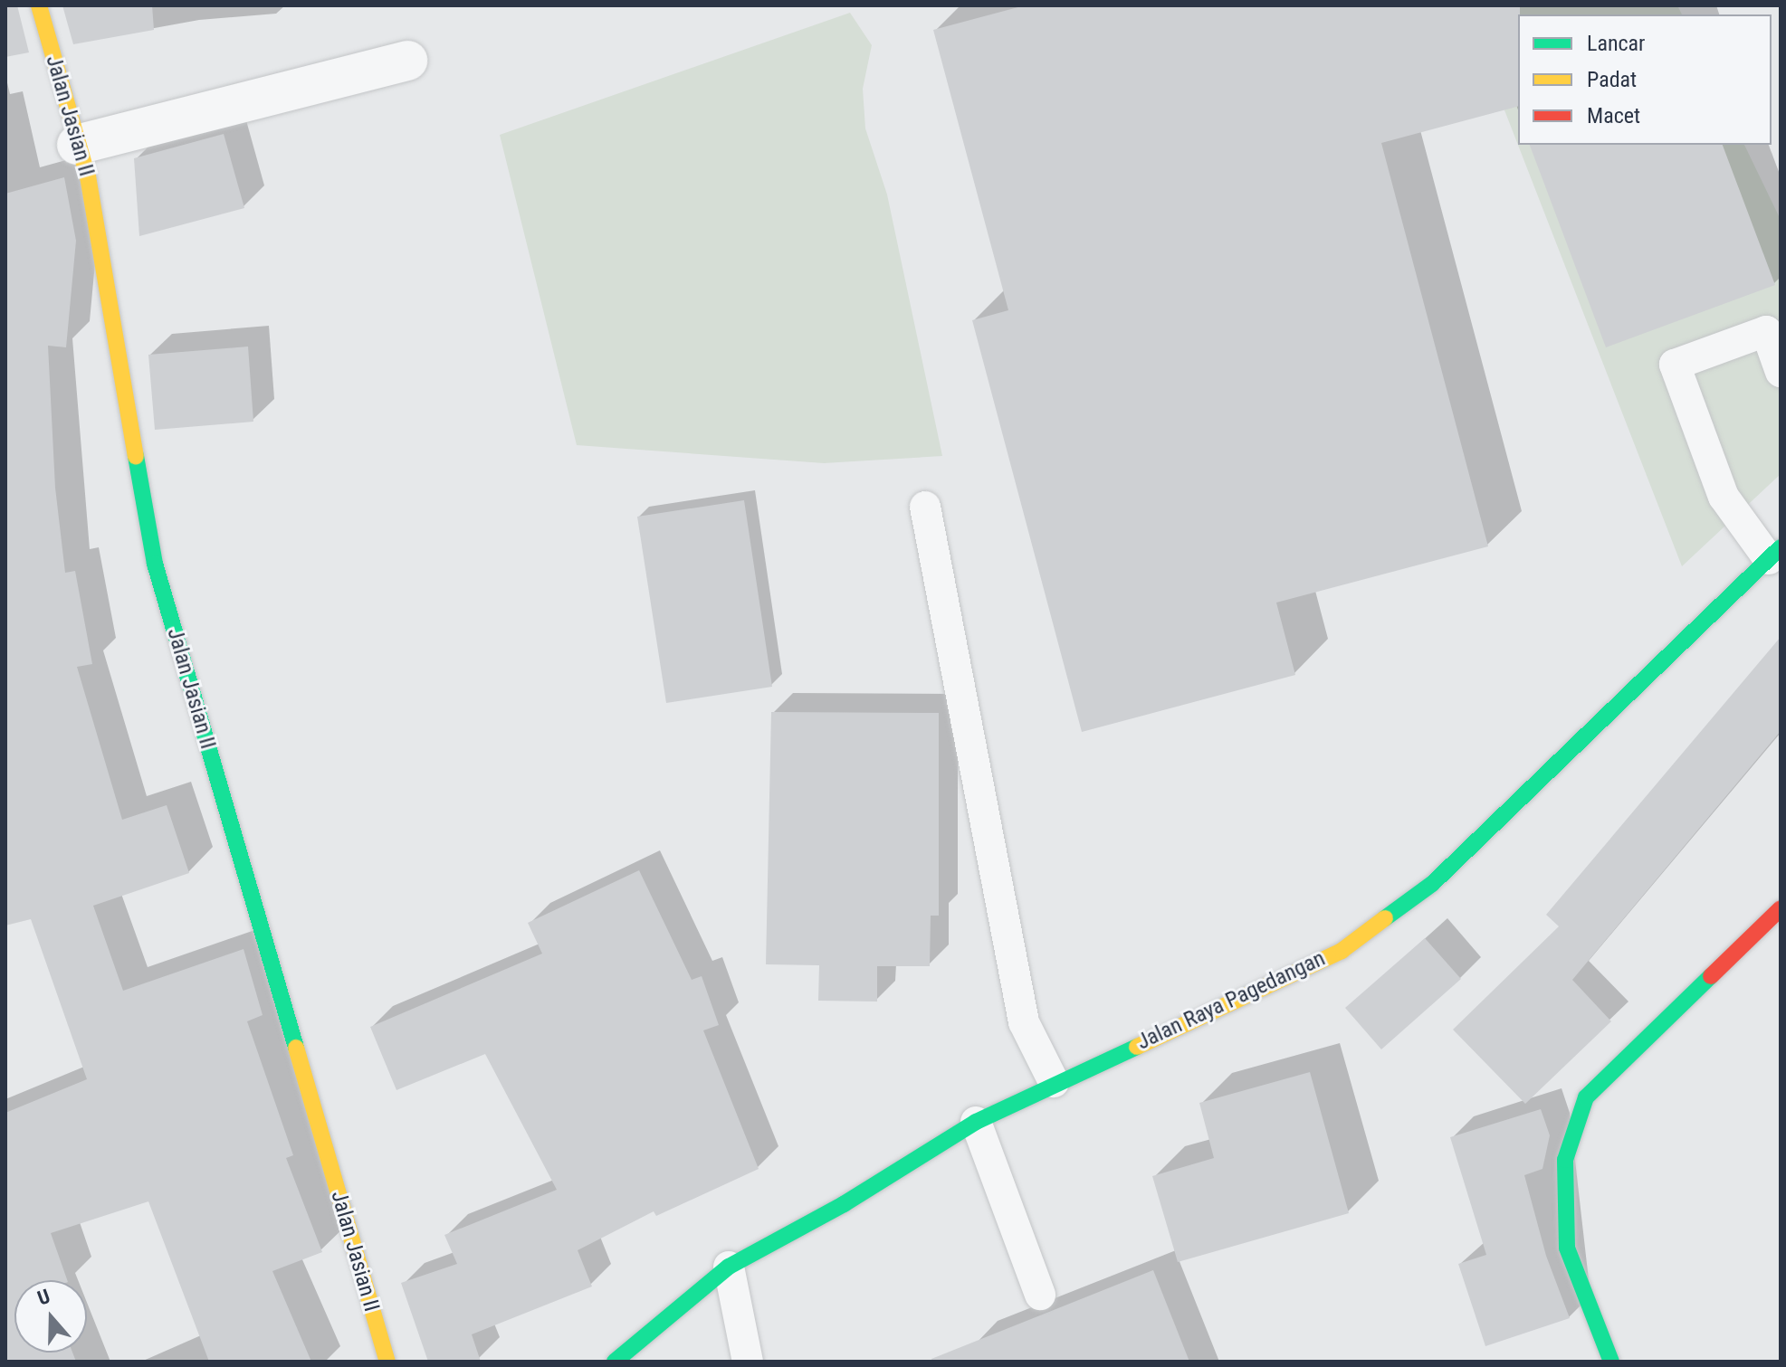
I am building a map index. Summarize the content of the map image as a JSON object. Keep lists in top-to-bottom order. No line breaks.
{"streets":{"street":["Jalan Jasian II","Jalan Raya Pagedangan"]},"legend":["Lancar","Padat","Macet"],"north":"top"}
